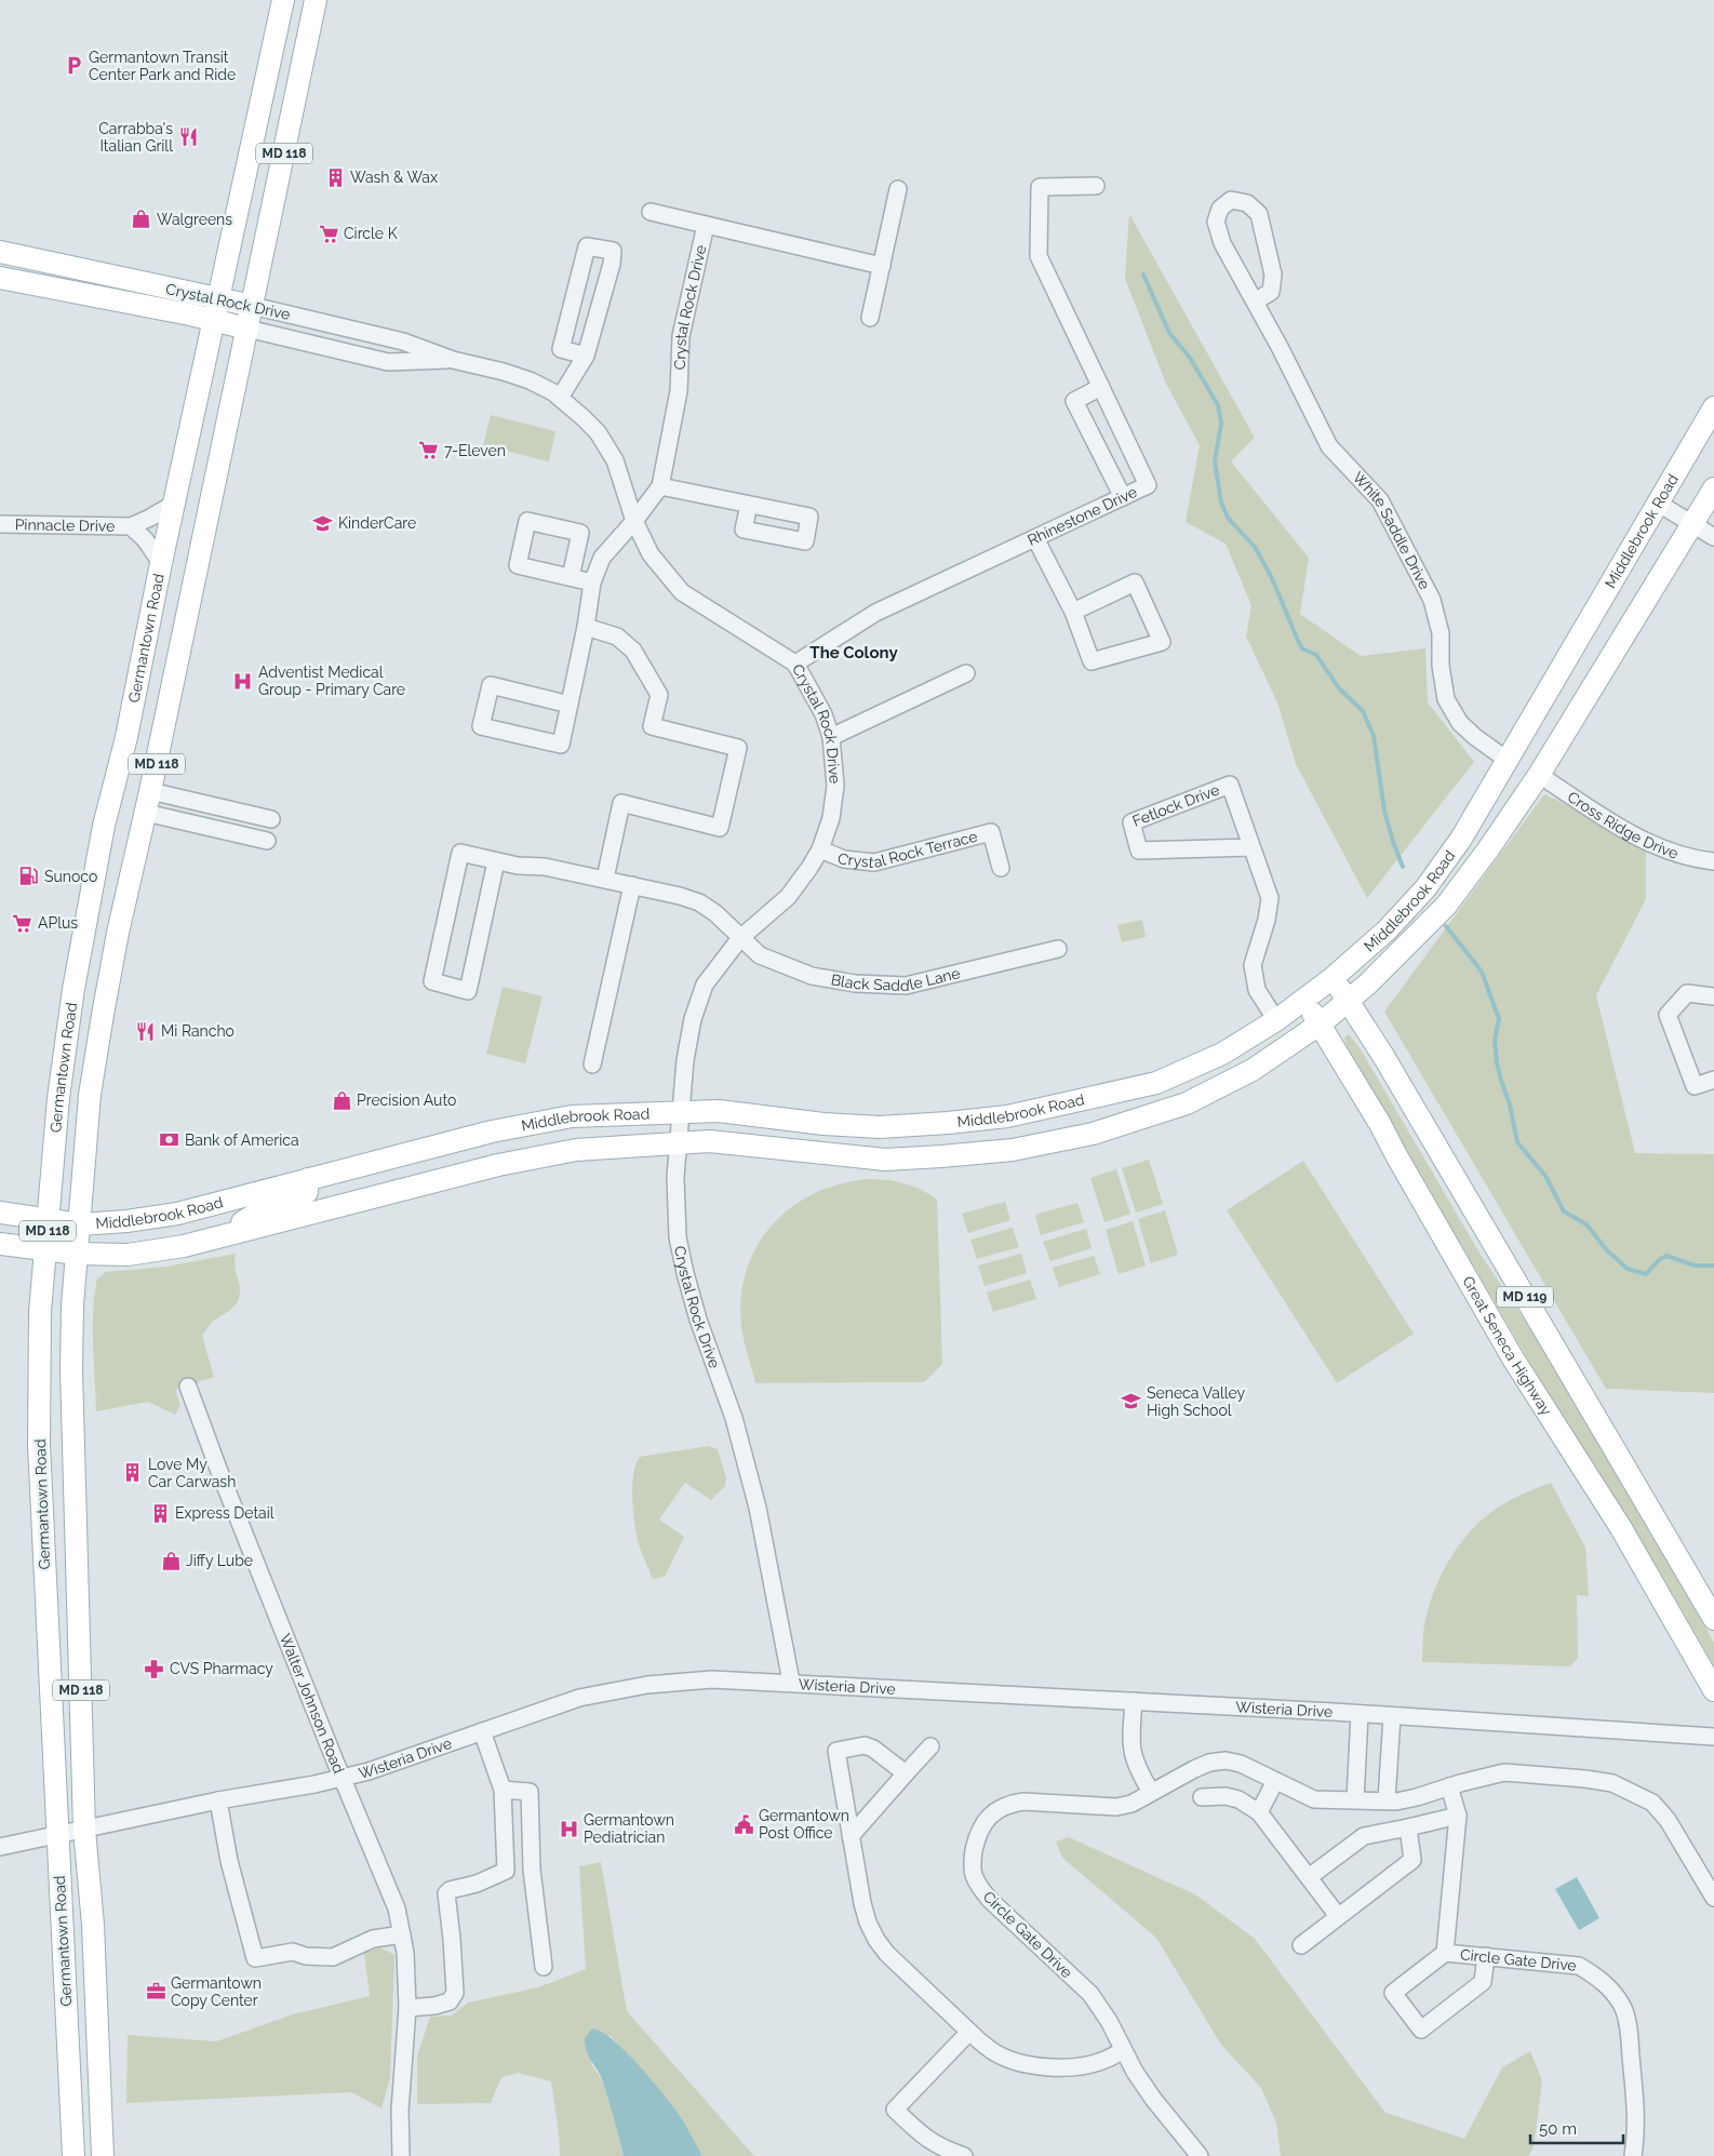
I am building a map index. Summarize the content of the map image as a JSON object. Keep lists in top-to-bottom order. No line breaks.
{"streets":{"main road":["MD 118","Crystal Rock Drive","Middlebrook Road","Germantown Road","MD 119","Great Seneca Highway"],"street":["Rhinestone Drive","Pinnacle Drive","White Saddle Drive","Fetlock Drive","Cross Ridge Drive","Crystal Rock Terrace","Black Saddle Lane","Wisteria Drive","Walter Johnson Road","Circle Gate Drive"]},"crossings":[["Crystal Rock Drive","Rhinestone Drive"],["Crystal Rock Drive","Middlebrook Road"],["Crystal Rock Drive","Germantown Road"],["Crystal Rock Drive","Crystal Rock Terrace"],["Crystal Rock Drive","Black Saddle Lane"],["Crystal Rock Drive","Wisteria Drive"],["Pinnacle Drive","Germantown Road"],["White Saddle Drive","Middlebrook Road"],["Middlebrook Road","Germantown Road"],["Middlebrook Road","Fetlock Drive"],["Middlebrook Road","Cross Ridge Drive"],["Middlebrook Road","MD 119"],["Middlebrook Road","Great Seneca Highway"],["Germantown Road","Wisteria Drive"],["Wisteria Drive","Walter Johnson Road"]],"districts":["The Colony"],"places":{"parking":["Germantown Transit Center Park and Ride"],"restaurant":["Carrabba's Italian Grill","Mi Rancho"],"building":["Wash & Wax","Love My Car Carwash","Express Detail"],"shop":["Walgreens","Precision Auto","Jiffy Lube"],"supermarket":["Circle K","7-Eleven","APlus"],"school or university":["KinderCare","Seneca Valley High School"],"hospital":["Adventist Medical Group - Primary Care","Germantown Pediatrician"],"fuel station":["Sunoco"],"bank":["Bank of America"],"pharmacy":["CVS Pharmacy"],"public building":["Germantown Post Office"],"office":["Germantown Copy Center"]},"scale_bar":"50 m"}
